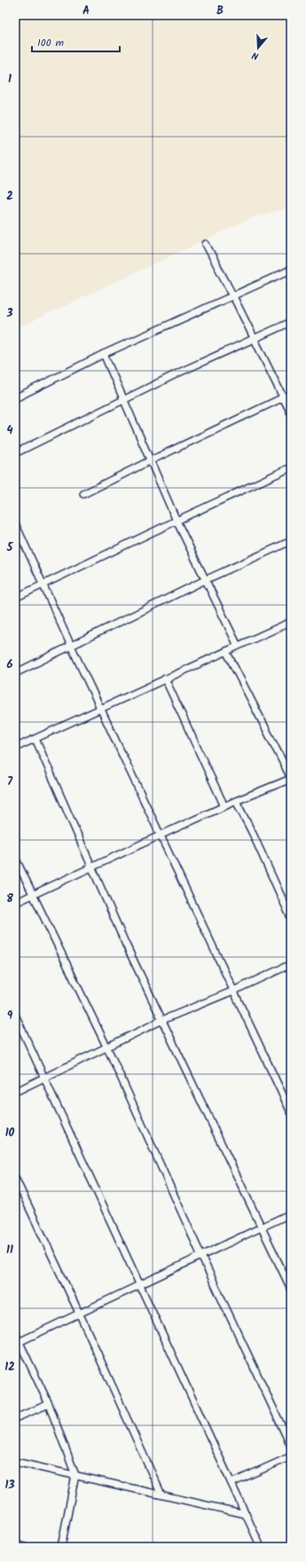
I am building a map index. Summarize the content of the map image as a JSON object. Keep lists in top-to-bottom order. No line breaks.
{"scale_bar":"100 m","north":"bottom","grid":{"columns":["A","B"],"rows":["1","2","3","4","5","6","7","8","9","10","11","12","13"]}}
